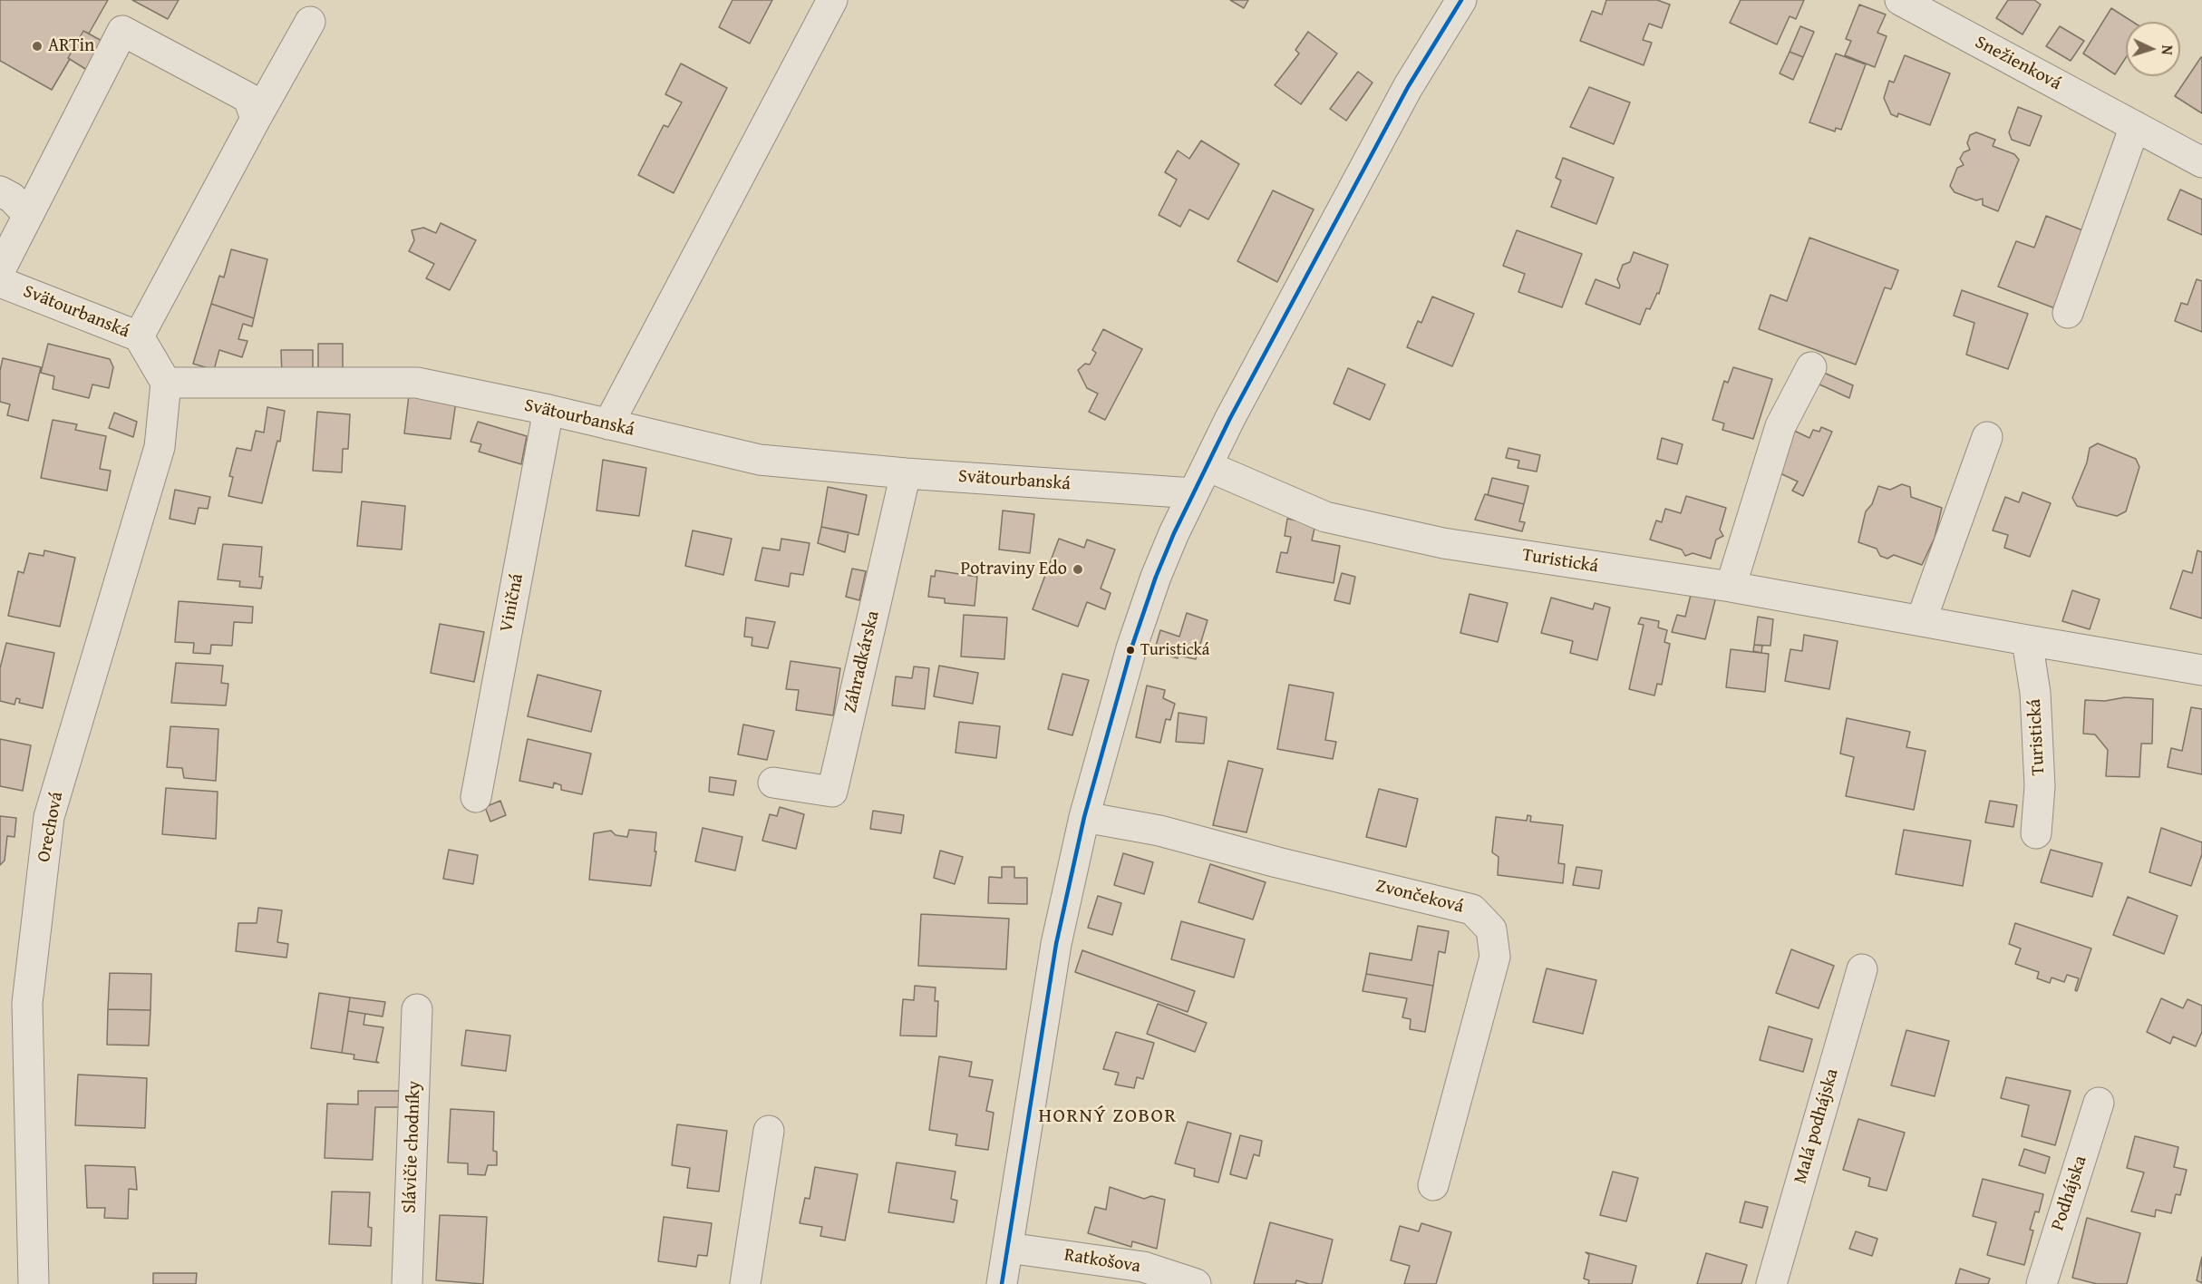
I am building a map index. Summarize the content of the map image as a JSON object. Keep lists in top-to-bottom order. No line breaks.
{"streets":{"street":["Snežienková","Svätourbanská","Turistická","Viničná","Záhradkárska","Orechová","Zvončeková","Malá podhájska","Slávičie chodníky","Podhájska","Ratkošova"]},"crossings":[["Svätourbanská","Viničná"],["Svätourbanská","Záhradkárska"],["Svätourbanská","Orechová"]],"districts":["HORNÝ ZOBOR"],"places":["ARTin","Potraviny Edo","Turistická"],"north":"right"}
